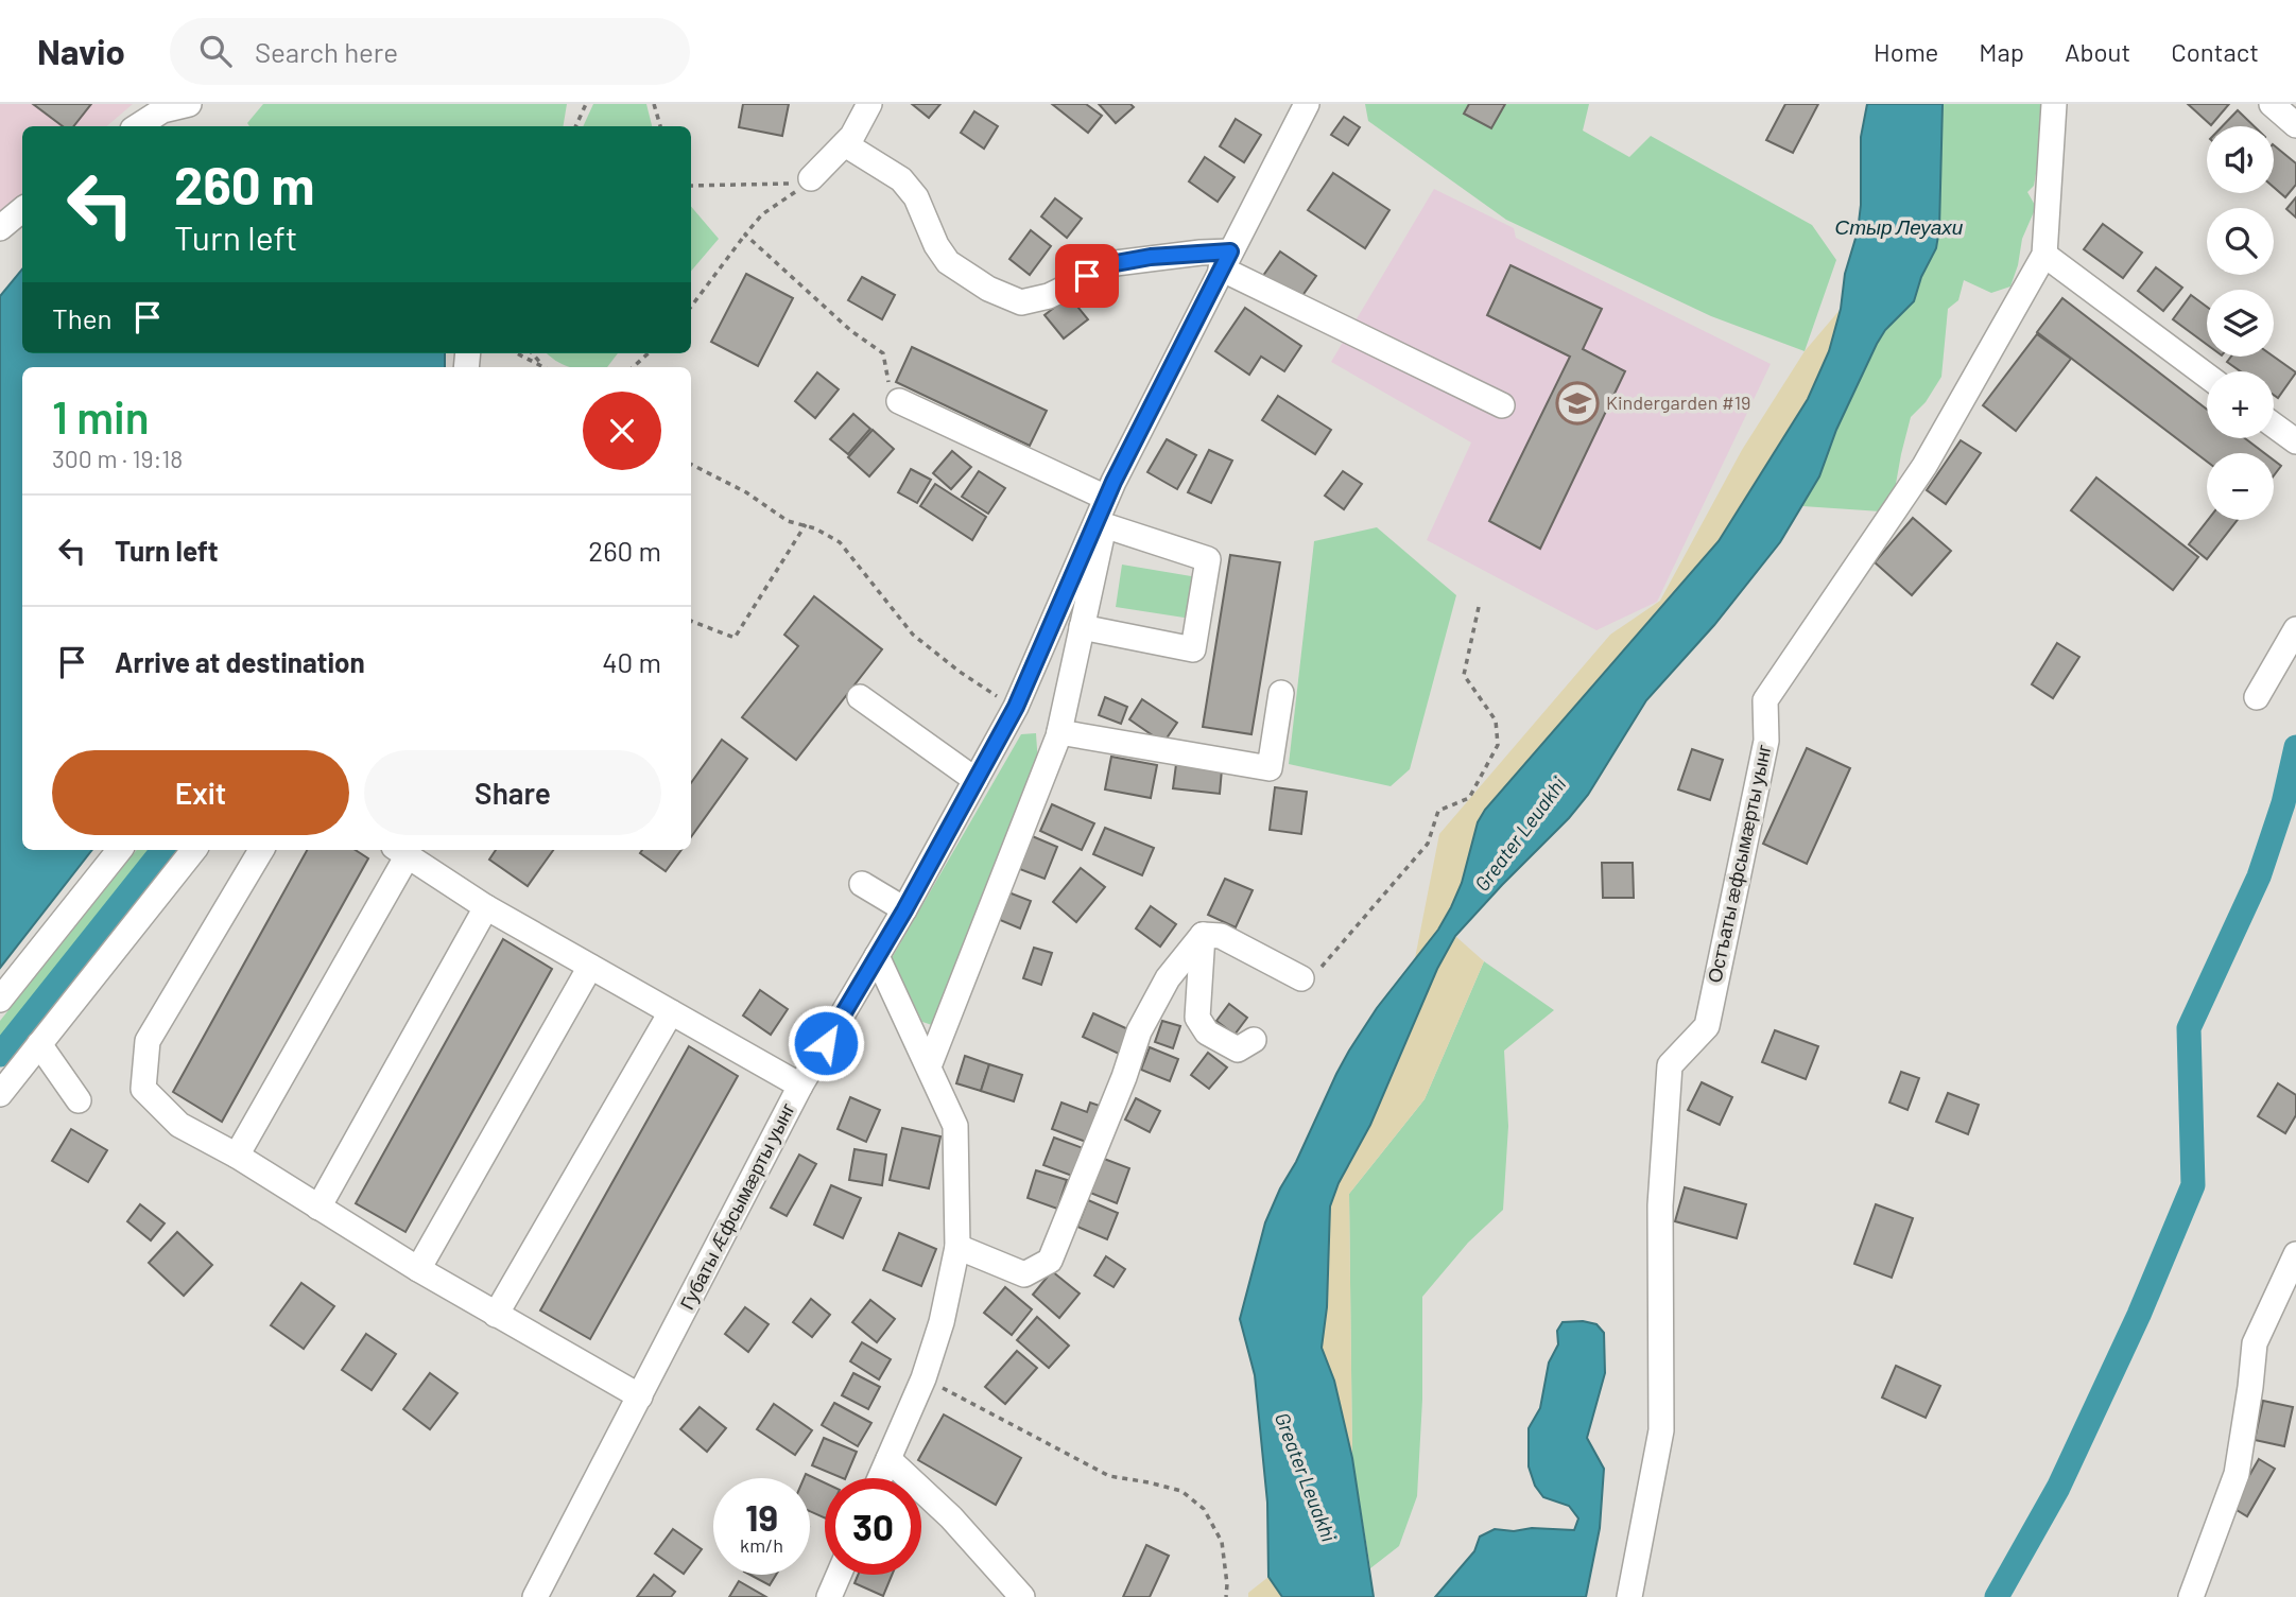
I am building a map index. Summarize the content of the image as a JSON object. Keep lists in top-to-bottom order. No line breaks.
{"streets":{"street":["Остъаты æфсымæрты уынг","Губаты Æфсымæрты уынг"]},"water":["Стыр Леуахи","Greater Leuakhi"],"places":{"school or university":["Kindergarden #19"]},"page":{"header":"Navio","search":"Search here","nav":["Home","Map","About","Contact"],"map_buttons":["+","−"],"turn":["260 m","Turn left"],"then":"Then","heading":["1 min","300 m · 19:18"],"list":[{"name":"Turn left","value":"260 m"},{"name":"Arrive at destination","value":"40 m"}],"buttons":["Exit","Share"],"speed":"19 km/h","limit":"30"}}
